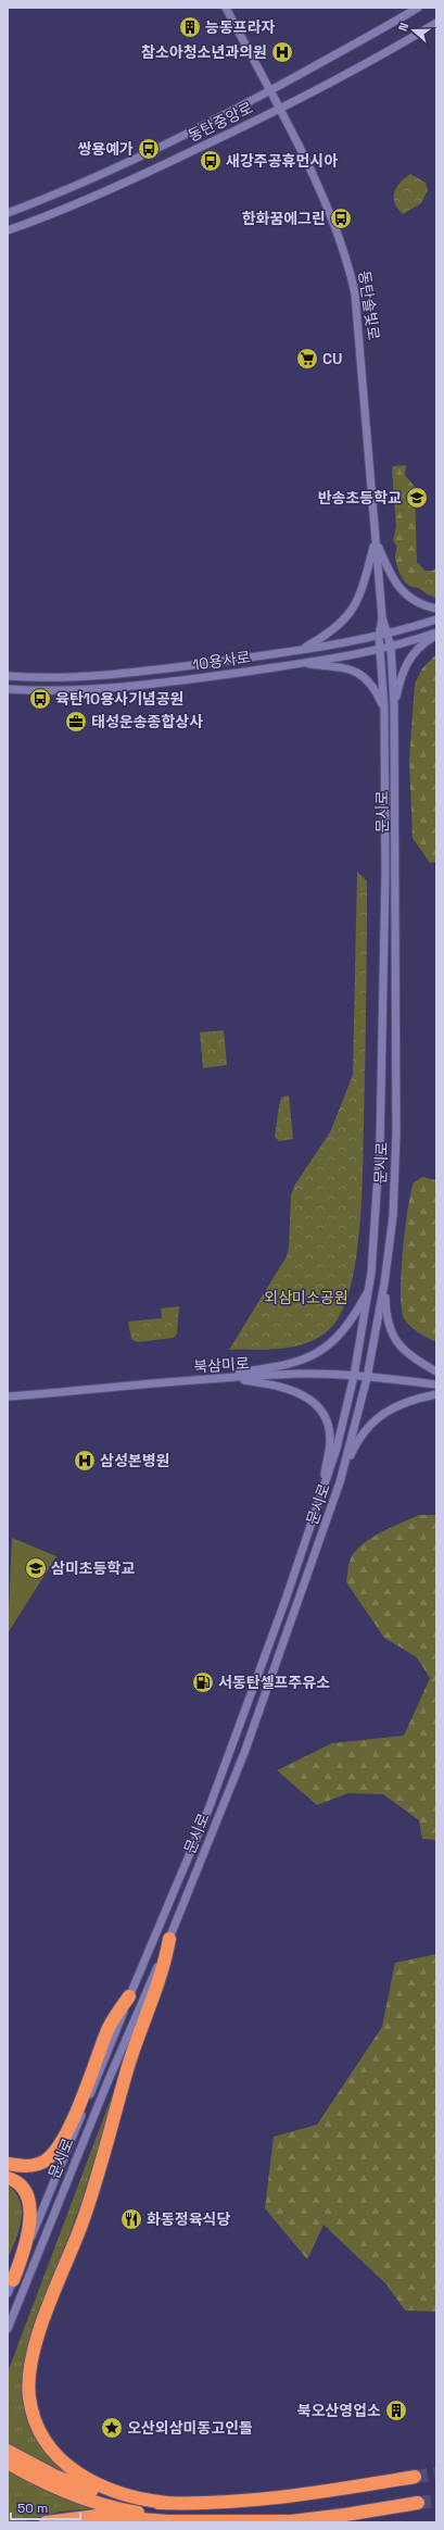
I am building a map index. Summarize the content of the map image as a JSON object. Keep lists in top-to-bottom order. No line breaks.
{"streets":{"street":["동탄중앙로","동탄솔빛로","10용사로","문시로","북삼미로"]},"crossings":[["동탄중앙로","동탄솔빛로"],["동탄솔빛로","10용사로"],["동탄솔빛로","문시로"],["10용사로","문시로"],["문시로","북삼미로"]],"parks":["외삼미소공원"],"places":{"building":["능동프라자","북오산영업소"],"hospital":["참소아청소년과의원","삼성본병원"],"bus stop":["쌍용예가","새강주공휴먼시아","한화꿈에그린","육탄10용사기념공원"],"supermarket":["CU"],"school or university":["반송초등학교","삼미초등학교"],"office":["태성운송종합상사"],"fuel station":["서동탄셀프주유소"],"restaurant":["화동정육식당"],"place":["오산외삼미동고인돌"]},"scale_bar":"50 m","north":"left"}
